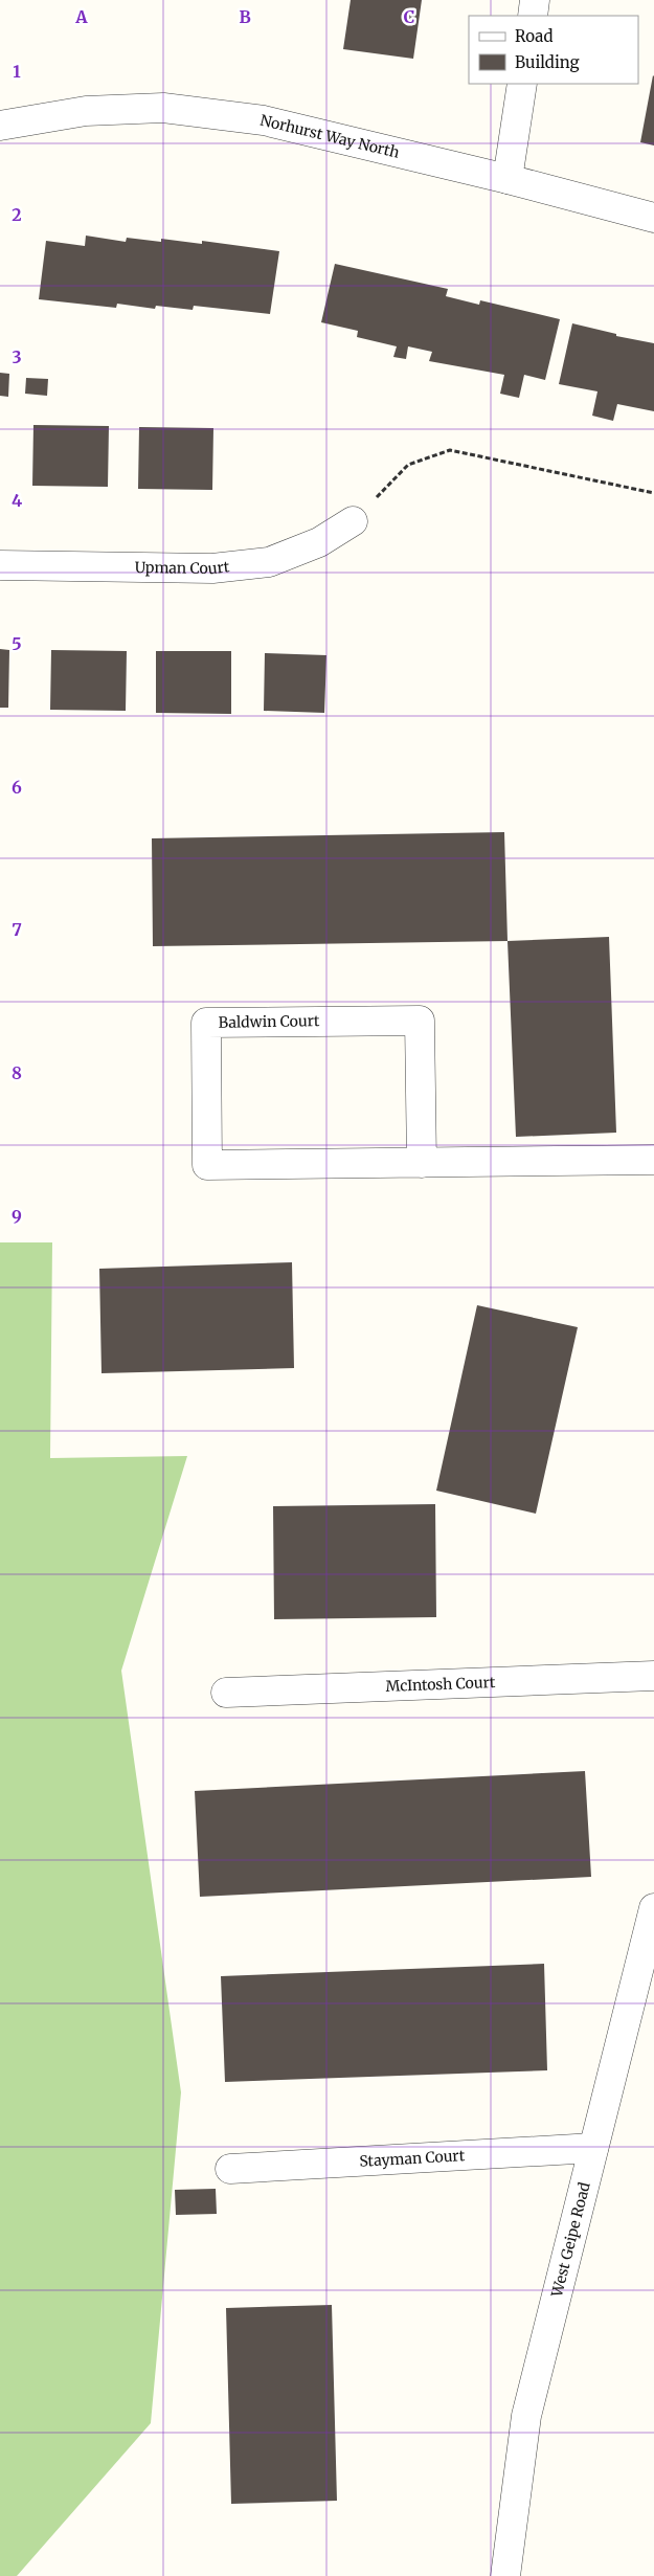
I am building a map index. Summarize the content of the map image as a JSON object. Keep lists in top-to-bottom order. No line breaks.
{"streets":{"street":["Norhurst Way North","Upman Court","Baldwin Court","McIntosh Court","Stayman Court","West Geipe Road"]},"crossings":[["Stayman Court","West Geipe Road"]],"legend":["Road","Building"],"grid":{"columns":["A","B","C"],"rows":["1","2","3","4","5","6","7","8","9"]}}
